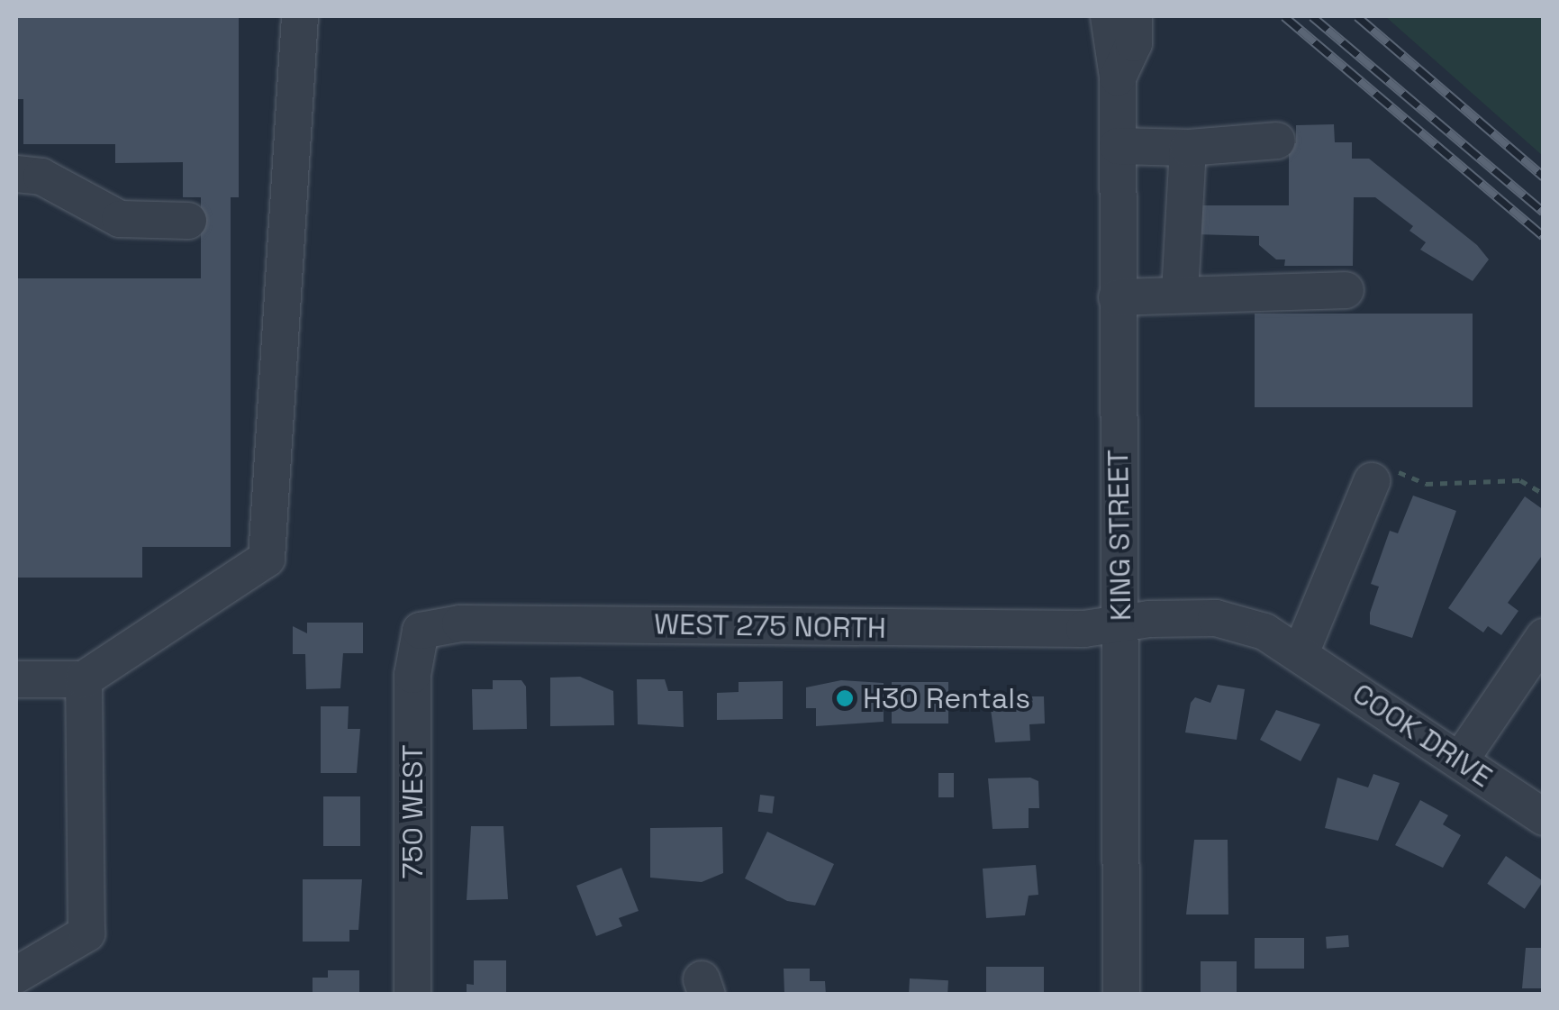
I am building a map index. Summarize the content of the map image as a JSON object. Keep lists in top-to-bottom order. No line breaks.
{"streets":{"street":["KING STREET","WEST 275 NORTH","COOK DRIVE","750 WEST"]},"crossings":[["KING STREET","WEST 275 NORTH"],["WEST 275 NORTH","COOK DRIVE"],["WEST 275 NORTH","750 WEST"]],"places":["H3O Rentals"]}
